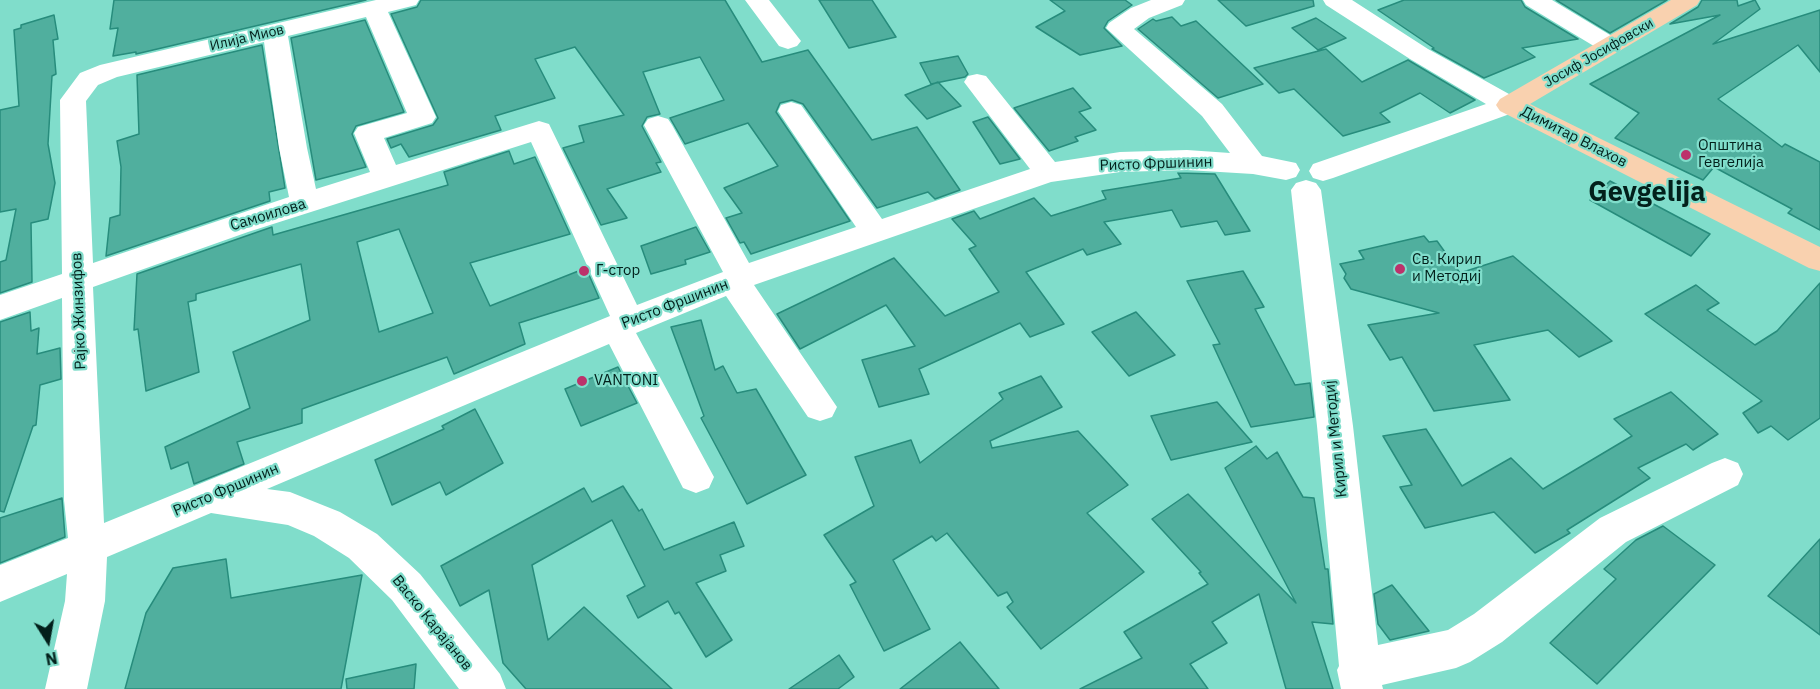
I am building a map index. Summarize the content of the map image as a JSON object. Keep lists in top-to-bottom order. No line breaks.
{"streets":{"main road":["Јосиф Јосифовски","Димитар Влахов"],"street":["Илија Миов","Ристо Фршинин","Самоилова","Рајко Жинзифов","Кирил и Методиј","Вaско Карајанов"]},"crossings":[["Илија Миов","Рајко Жинзифов"],["Јосиф Јосифовски","Димитар Влахов"],["Јосиф Јосифовски","Ристо Фршинин"],["Димитар Влахов","Ристо Фршинин"],["Ристо Фршинин","Самоилова"],["Ристо Фршинин","Рајко Жинзифов"],["Ристо Фршинин","Кирил и Методиј"],["Ристо Фршинин","Вaско Карајанов"],["Самоилова","Рајко Жинзифов"]],"districts":["Gevgelija"],"places":["Општина Гевгелија","Св. Кирил и Методиј","Г-стор","VANTONI"],"north":"bottom"}
